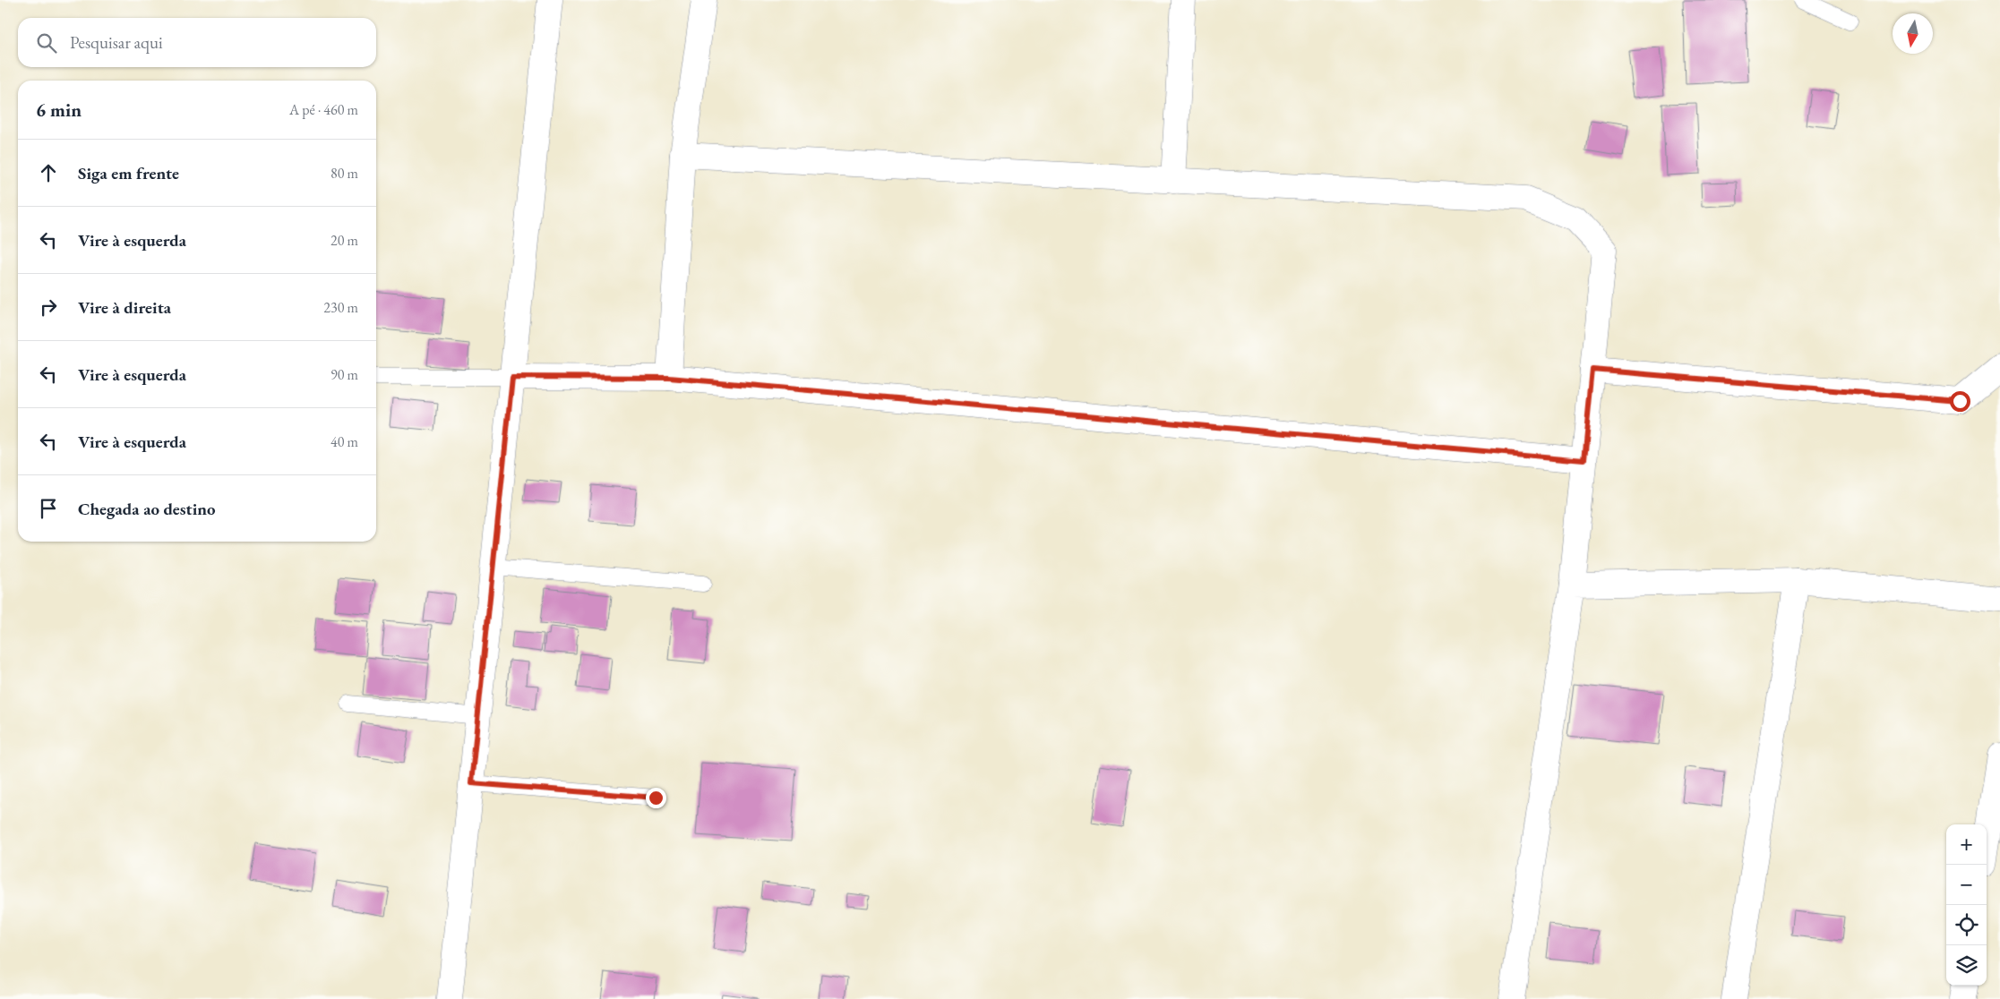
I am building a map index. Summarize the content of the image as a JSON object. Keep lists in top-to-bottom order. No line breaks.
{"north":"bottom","page":{"search":"Pesquisar aqui","heading":["6 min","A pé · 460 m"],"list":[["Siga em frente","80 m"],["Vire à esquerda","20 m"],["Vire à direita","230 m"],["Vire à esquerda","90 m"],["Vire à esquerda","40 m"],"Chegada ao destino"],"map_buttons":["+","−"]}}
